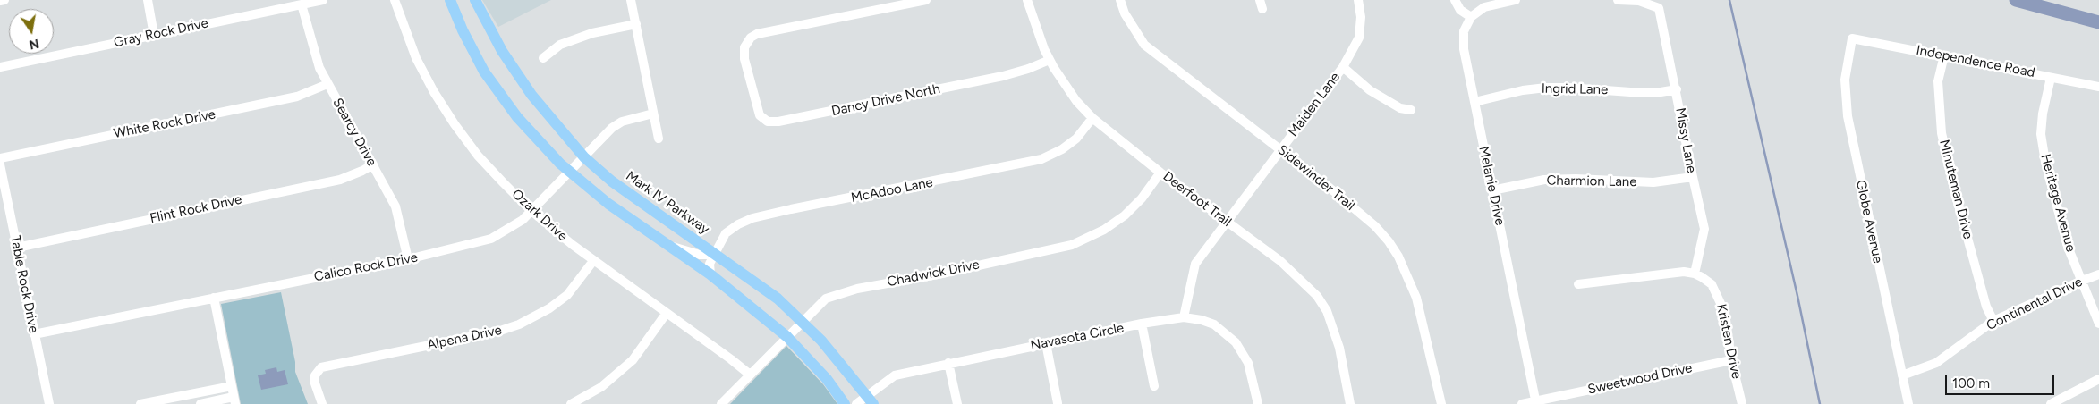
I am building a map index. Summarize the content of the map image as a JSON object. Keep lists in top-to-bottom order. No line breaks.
{"streets":{"main road":["Mark IV Parkway"],"street":["Gray Rock Drive","Independence Road","Ingrid Lane","Dancy Drive North","Maiden Lane","White Rock Drive","Searcy Drive","Missy Lane","Sidewinder Trail","Charmion Lane","Melanie Drive","Minuteman Drive","McAdoo Lane","Deerfoot Trail","Heritage Avenue","Flint Rock Drive","Ozark Drive","Globe Avenue","Calico Rock Drive","Chadwick Drive","Table Rock Drive","Continental Drive","Navasota Circle","Alpena Drive","Kristen Drive","Sweetwood Drive"]},"crossings":[["Gray Rock Drive","Searcy Drive"],["Independence Road","Minuteman Drive"],["Independence Road","Heritage Avenue"],["Independence Road","Globe Avenue"],["Ingrid Lane","Missy Lane"],["Ingrid Lane","Melanie Drive"],["Dancy Drive North","Deerfoot Trail"],["Maiden Lane","Sidewinder Trail"],["Maiden Lane","Deerfoot Trail"],["Maiden Lane","Navasota Circle"],["White Rock Drive","Searcy Drive"],["Searcy Drive","Flint Rock Drive"],["Searcy Drive","Calico Rock Drive"],["Missy Lane","Charmion Lane"],["Missy Lane","Kristen Drive"],["Charmion Lane","Melanie Drive"],["Melanie Drive","Sweetwood Drive"],["Minuteman Drive","Continental Drive"],["McAdoo Lane","Deerfoot Trail"],["McAdoo Lane","Mark IV Parkway"],["Deerfoot Trail","Chadwick Drive"],["Mark IV Parkway","Calico Rock Drive"],["Mark IV Parkway","Chadwick Drive"],["Mark IV Parkway","Navasota Circle"],["Heritage Avenue","Continental Drive"],["Flint Rock Drive","Table Rock Drive"],["Ozark Drive","Calico Rock Drive"],["Ozark Drive","Chadwick Drive"],["Ozark Drive","Alpena Drive"],["Globe Avenue","Continental Drive"],["Calico Rock Drive","Table Rock Drive"],["Kristen Drive","Sweetwood Drive"]],"scale_bar":"100 m","north":"bottom"}
